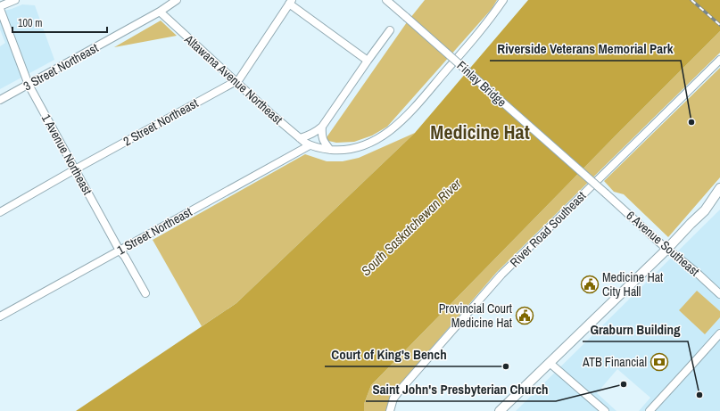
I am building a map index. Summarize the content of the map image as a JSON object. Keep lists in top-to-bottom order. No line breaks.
{"streets":{"street":["3 Street Northeast","Altawana Avenue Northeast","Finlay Bridge","2 Street Northeast","1 Avenue Northeast","River Road Southeast","1 Street Northeast","6 Avenue Southeast"]},"crossings":[["3 Street Northeast","Altawana Avenue Northeast"],["3 Street Northeast","1 Avenue Northeast"],["Altawana Avenue Northeast","2 Street Northeast"],["Altawana Avenue Northeast","1 Street Northeast"],["Finlay Bridge","6 Avenue Southeast"],["2 Street Northeast","1 Avenue Northeast"],["1 Avenue Northeast","1 Street Northeast"]],"districts":["Medicine Hat"],"water":["South Saskatchewan River"],"places":{"other":["Riverside Veterans Memorial Park","Court of King's Bench","Saint John's Presbyterian Church","Graburn Building"],"public building":["Medicine Hat City Hall","Provincial Court Medicine Hat"],"bank":["ATB Financial"]},"scale_bar":"100 m"}
